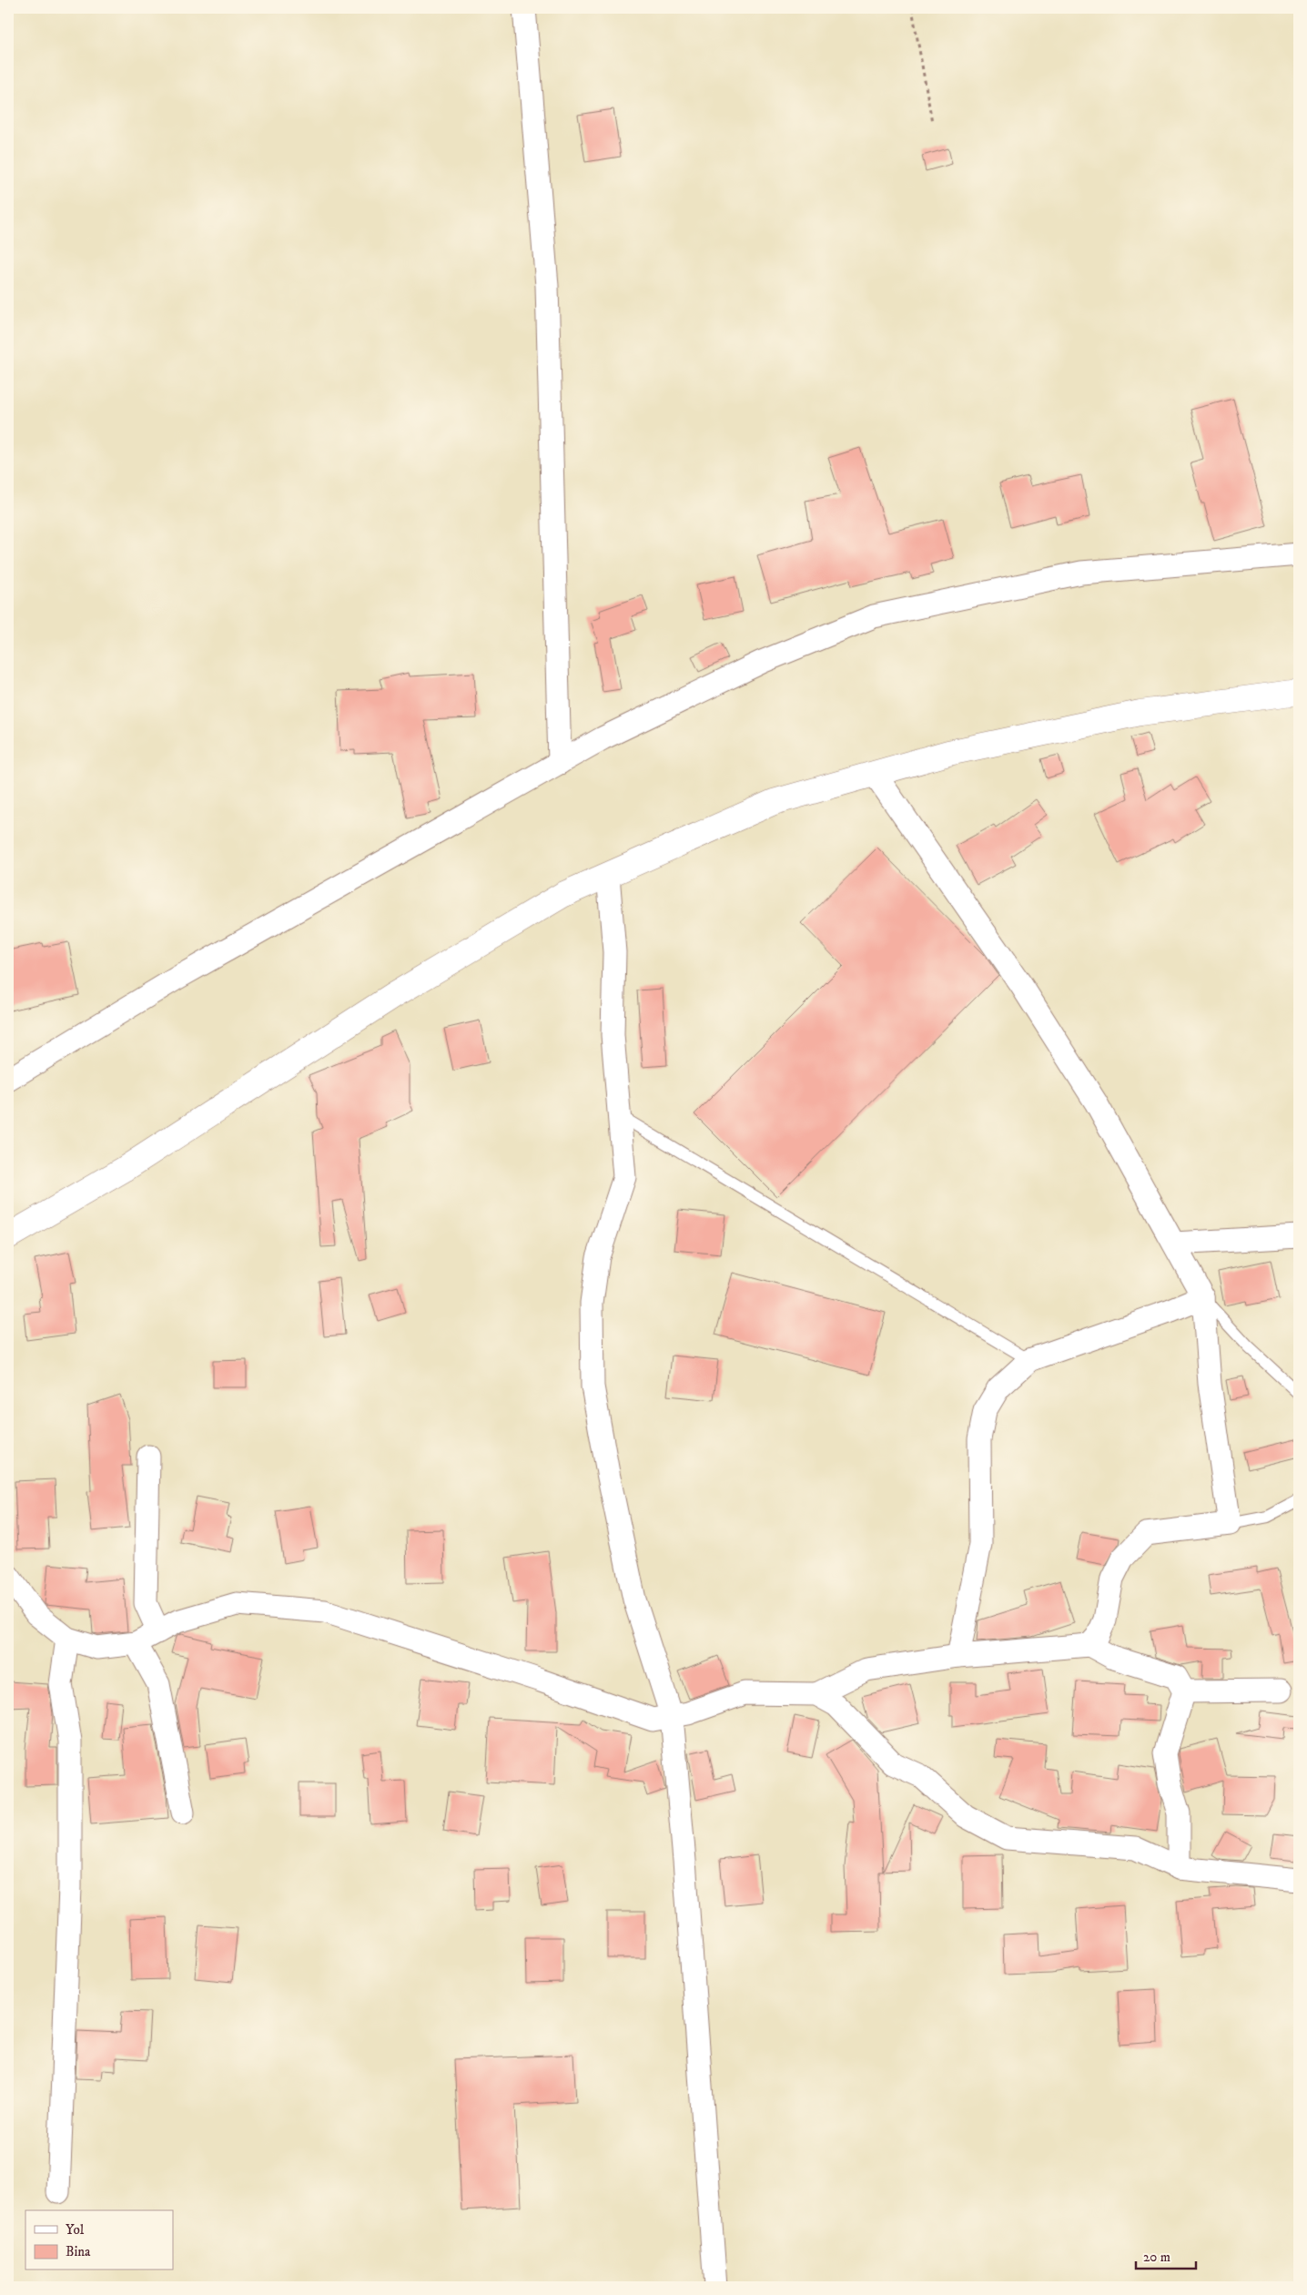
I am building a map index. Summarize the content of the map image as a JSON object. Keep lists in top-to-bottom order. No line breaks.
{"legend":["Yol","Bina"],"scale_bar":"20 m"}
